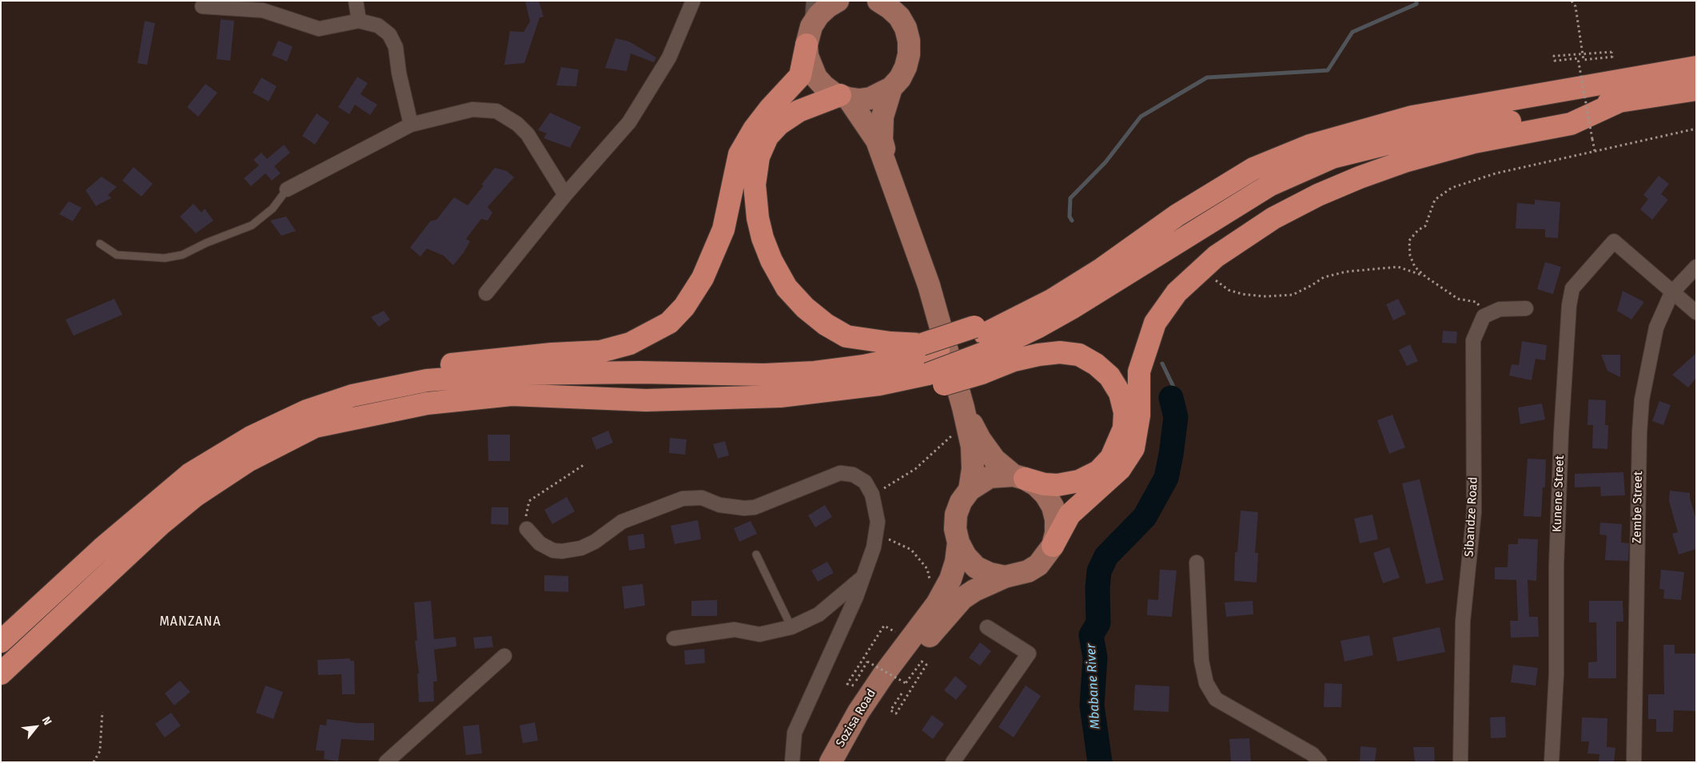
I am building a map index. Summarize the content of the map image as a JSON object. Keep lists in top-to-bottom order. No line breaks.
{"streets":{"main road":["Sozisa Road"],"street":["Kunene Street","Zembe Street","Sibandze Road"]},"crossings":[["Kunene Street","Zembe Street"]],"districts":["MANZANA"],"water":["Mbabane River"],"north":"top right"}
